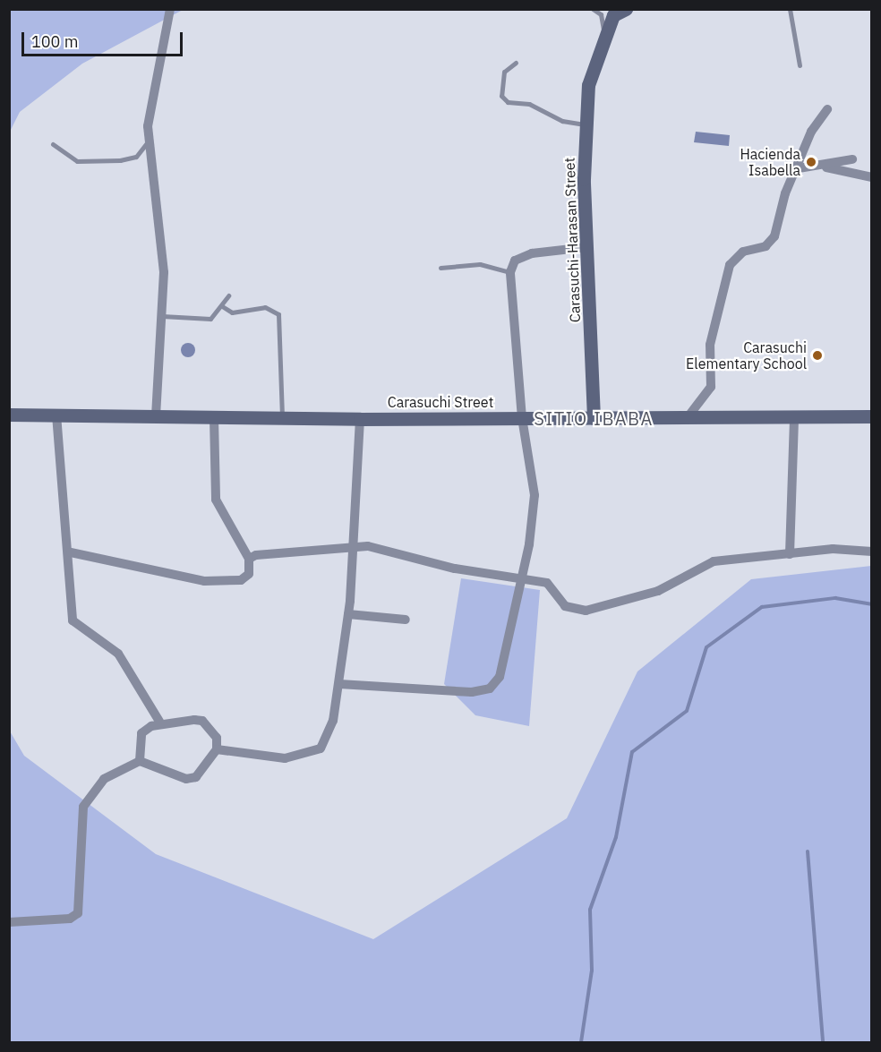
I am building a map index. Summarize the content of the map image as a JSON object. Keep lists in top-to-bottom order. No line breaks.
{"streets":{"street":["Carasuchi-Harasan Street","Carasuchi Street"]},"crossings":[["Carasuchi-Harasan Street","Carasuchi Street"]],"districts":["SITIO IBABA"],"places":["Hacienda Isabella","Carasuchi Elementary School"],"scale_bar":"100 m"}
